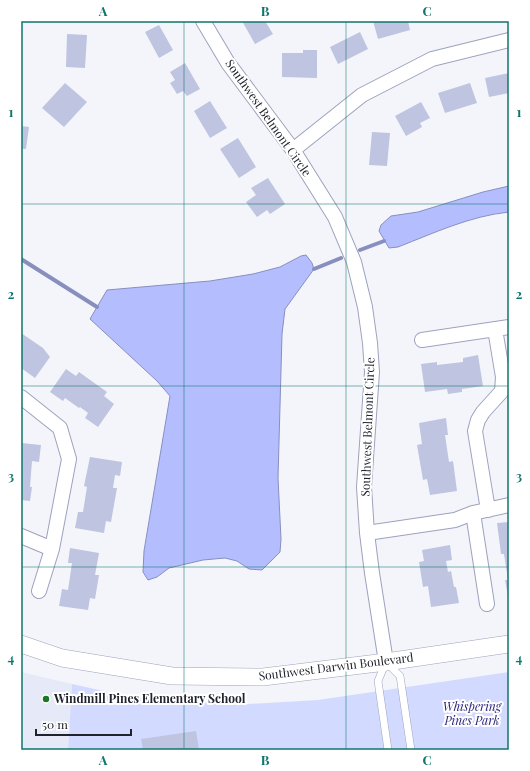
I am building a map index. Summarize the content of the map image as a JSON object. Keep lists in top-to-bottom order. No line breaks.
{"streets":{"street":["Southwest Belmont Circle","Southwest Darwin Boulevard"]},"crossings":[["Southwest Belmont Circle","Southwest Darwin Boulevard"]],"parks":["Whispering Pines Park"],"places":["Windmill Pines Elementary School"],"scale_bar":"50 m","grid":{"columns":["A","B","C"],"rows":["1","2","3","4"]}}
